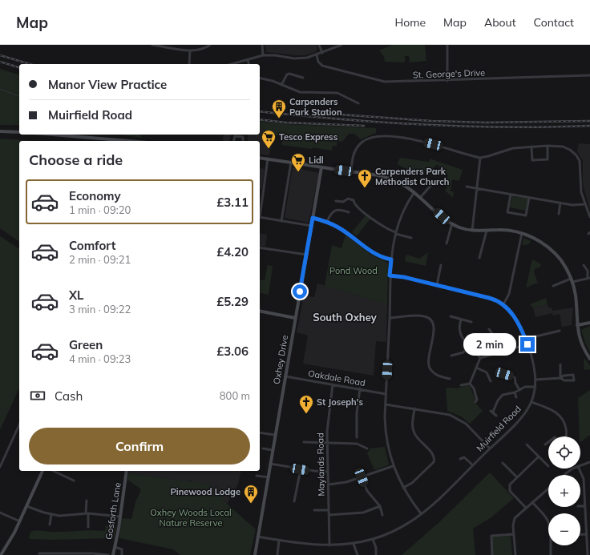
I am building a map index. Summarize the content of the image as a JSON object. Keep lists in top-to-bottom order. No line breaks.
{"streets":{"street":["St. George's Drive","Oxhey Drive","Oakdale Road","Muirfield Road","Maylands Road","Gosforth Lane"]},"crossings":[["Oxhey Drive","Oakdale Road"],["Oxhey Drive","Muirfield Road"],["Oakdale Road","Maylands Road"],["Muirfield Road","Maylands Road"]],"districts":["South Oxhey"],"parks":["Pond Wood","Oxhey Woods Local Nature Reserve"],"places":{"building":["Carpenders Park Station","Pinewood Lodge"],"supermarket":["Tesco Express","Lidl"],"church":["Carpenders Park Methodist Church","St Joseph's"]},"page":{"header":"Map","nav":["Home","Map","About","Contact"],"banner":["Manor View Practice","Muirfield Road"],"heading":"Choose a ride","list":[{"name":"Economy","note":"1 min · 09:20","value":"£3.11"},{"name":"Comfort","note":"2 min · 09:21","value":"£4.20"},{"name":"XL","note":"3 min · 09:22","value":"£5.29"},{"name":"Green","note":"4 min · 09:23","value":"£3.06"}],"bubble":"2 min","pay":["Cash","800 m"],"buttons":"Confirm","map_buttons":["+","−"]}}
